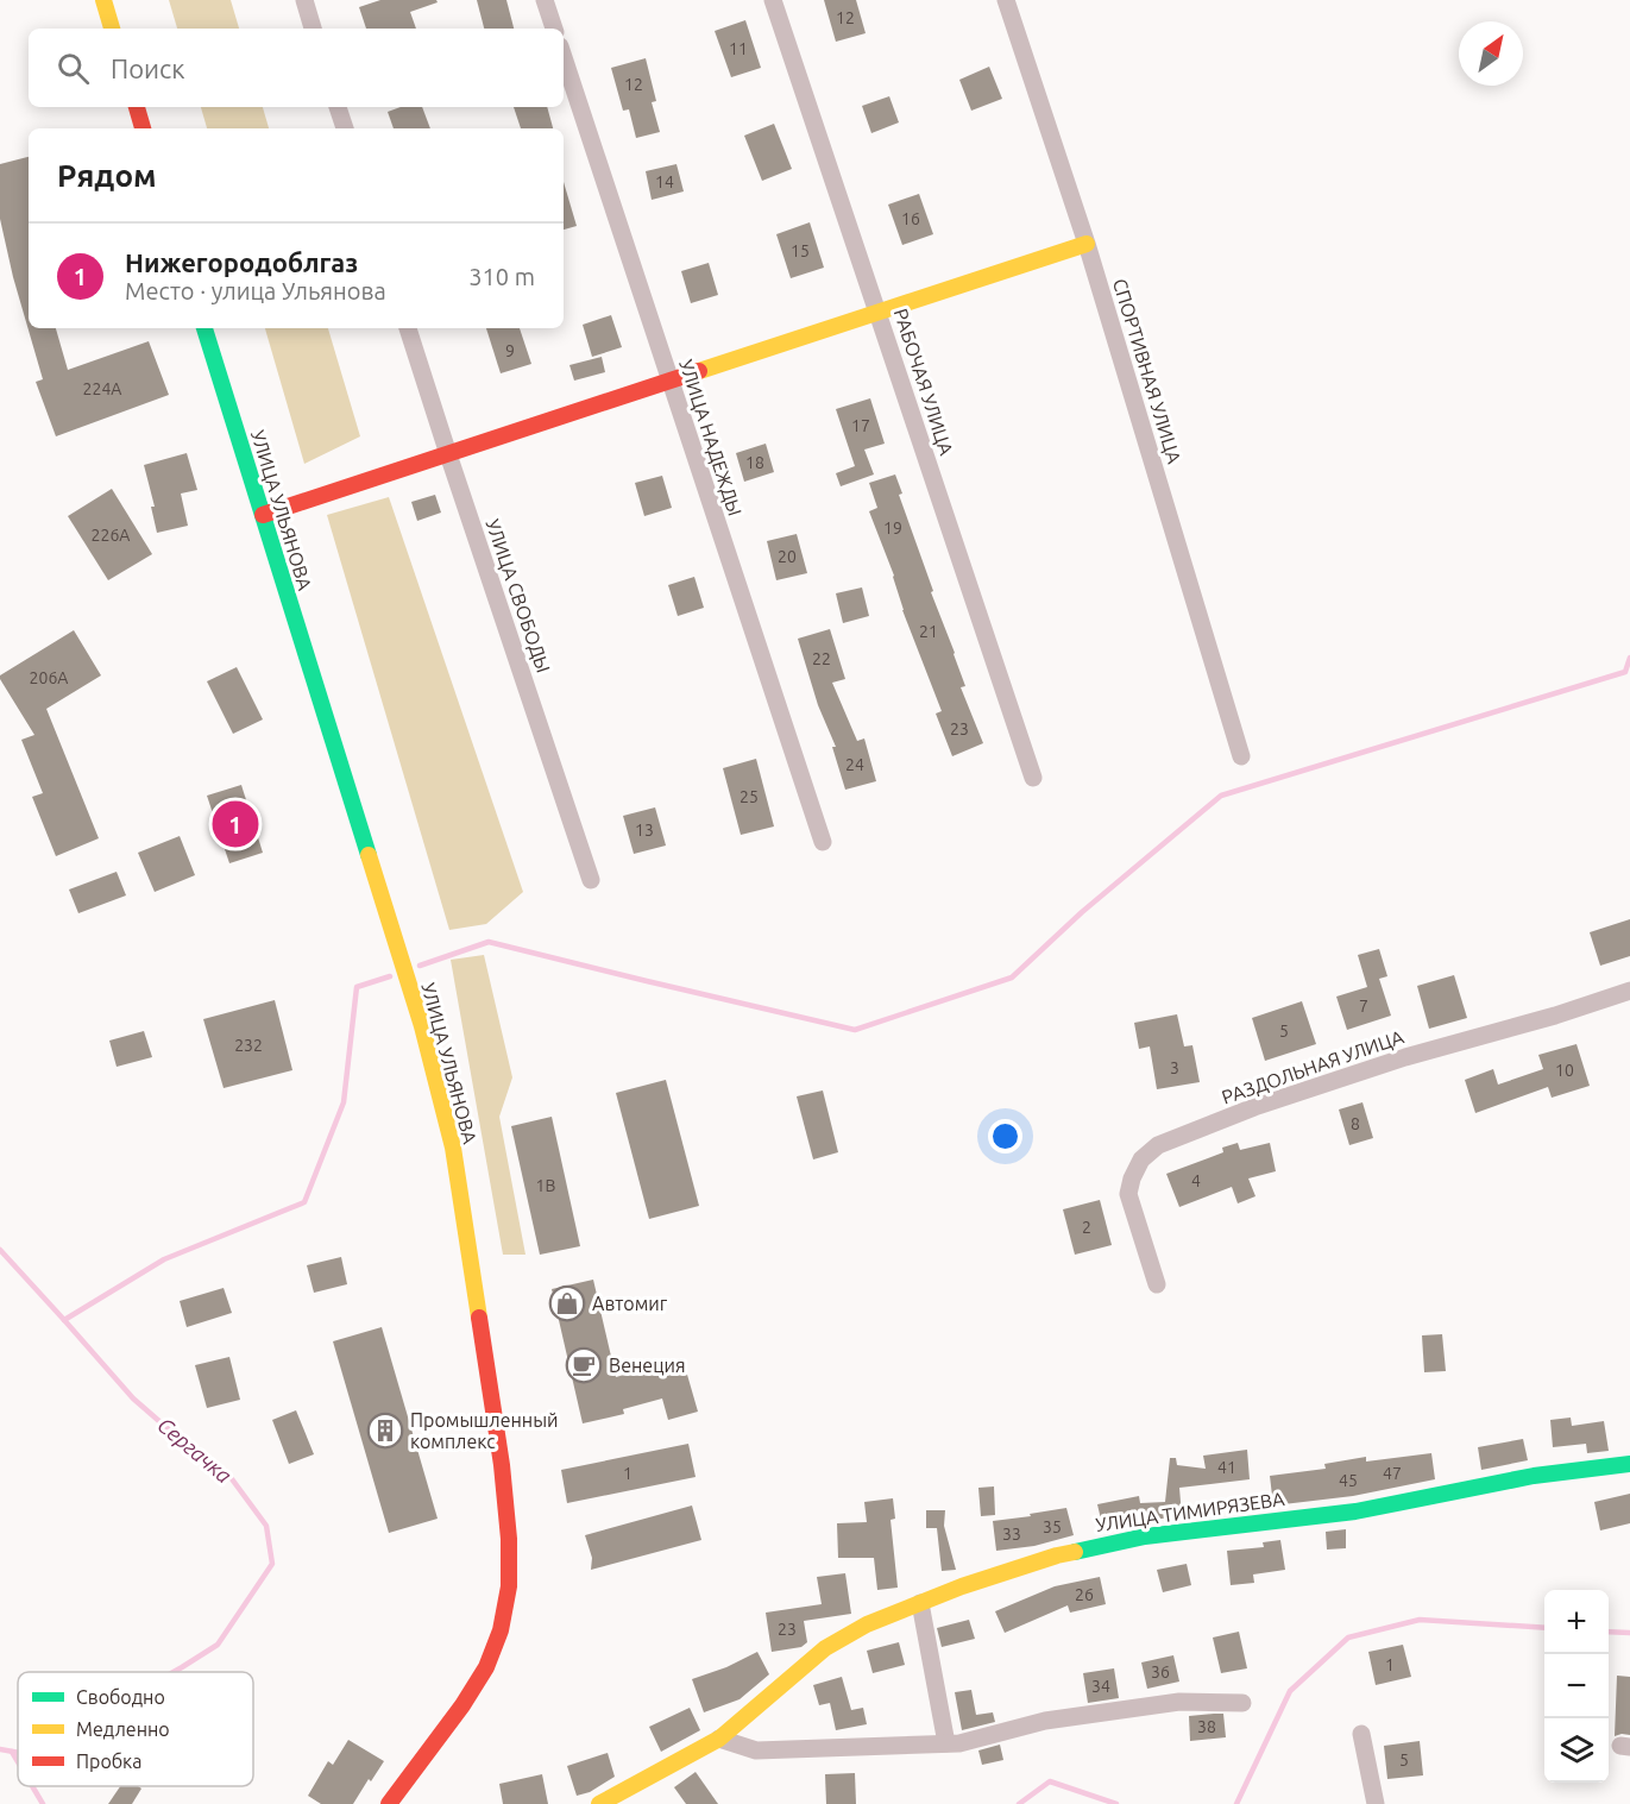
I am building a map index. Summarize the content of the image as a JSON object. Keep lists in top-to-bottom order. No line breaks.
{"streets":{"street":["СПОРТИВНАЯ УЛИЦА","РАБОЧАЯ УЛИЦА","УЛИЦА НАДЕЖДЫ","УЛИЦА УЛЬЯНОВА","УЛИЦА СВОБОДЫ","РАЗДОЛЬНАЯ УЛИЦА","УЛИЦА ТИМИРЯЗЕВА"]},"water":["Сергачка"],"places":{"shop":["Автомиг"],"cafe":["Венеция"],"building":["Промышленный комплекс"]},"house_numbers":["12","11","12","14","16","15","9","224А","17","18","19","226А","20","21","22","206А","23","24","25","13","7","5","232","3","10","8","4","1В","2","41","1","47","45","35","33","26","23","1","36","34","38","5"],"legend":["Свободно","Медленно","Пробка"],"north":"top right","page":{"search":"Поиск","heading":"Рядом","list":[{"mark":"1","name":"Нижегородоблгаз","note":"Место · улица Ульянова","value":"310 m"}],"pins":"1","map_buttons":["+","−"]}}
